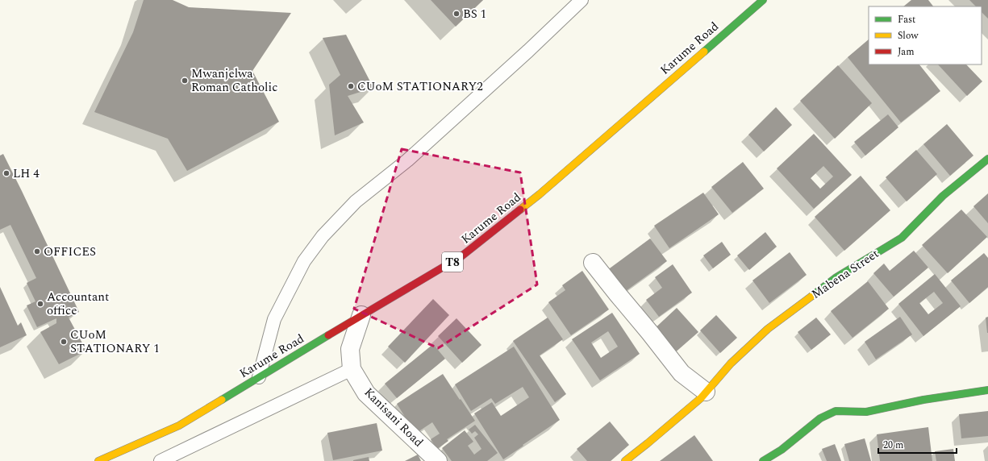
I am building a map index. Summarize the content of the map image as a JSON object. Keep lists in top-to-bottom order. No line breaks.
{"streets":{"main road":["Karume Road","T8","Mabena Street"],"street":["Kanisani Road"]},"crossings":[["Karume Road","Kanisani Road"]],"places":["BS 1","Mwanjelwa Roman Catholic","CUoM STATIONARY2","LH 4","OFFICES","Accountant office","CUoM STATIONARY 1"],"legend":["Fast","Slow","Jam"],"scale_bar":"20 m"}
